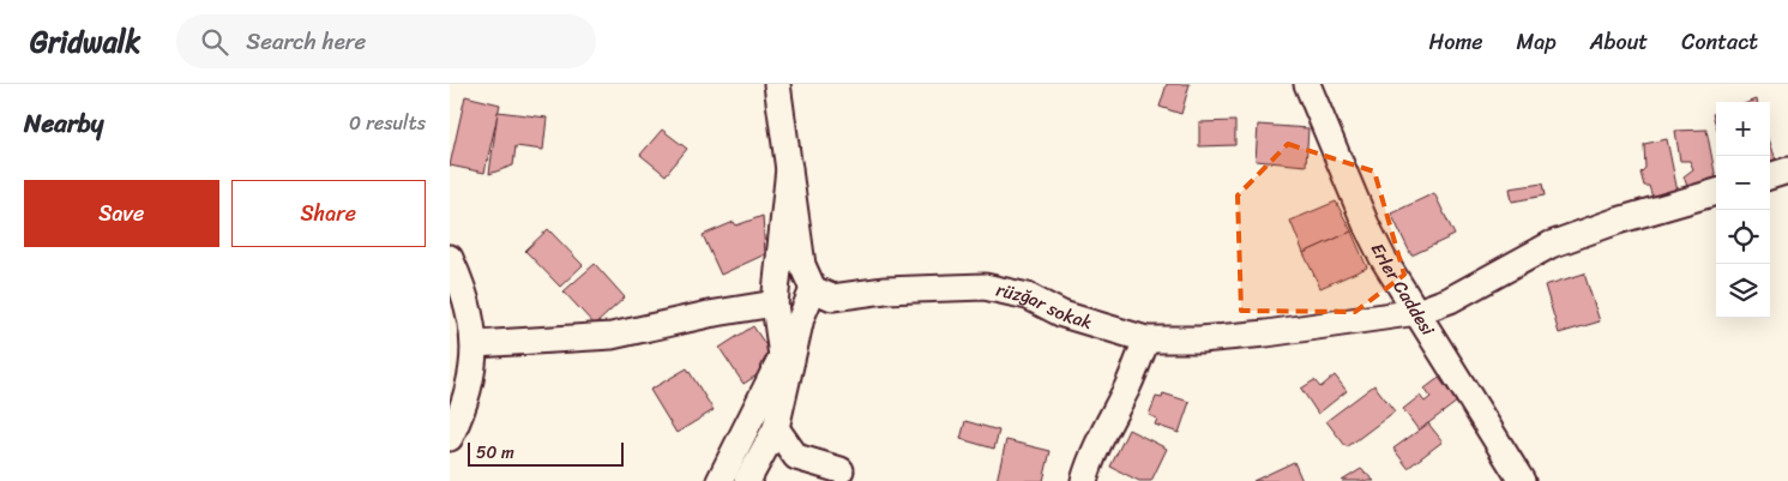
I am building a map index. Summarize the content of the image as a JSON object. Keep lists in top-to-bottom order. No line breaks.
{"streets":{"street":["Erler Caddesi","rüzğar sokak"]},"crossings":[["Erler Caddesi","rüzğar sokak"]],"scale_bar":"50 m","page":{"header":"Gridwalk","search":"Search here","nav":["Home","Map","About","Contact"],"heading":["Nearby","0 results"],"map_buttons":["+","−"],"buttons":["Save","Share"],"scale":"50 m"}}
